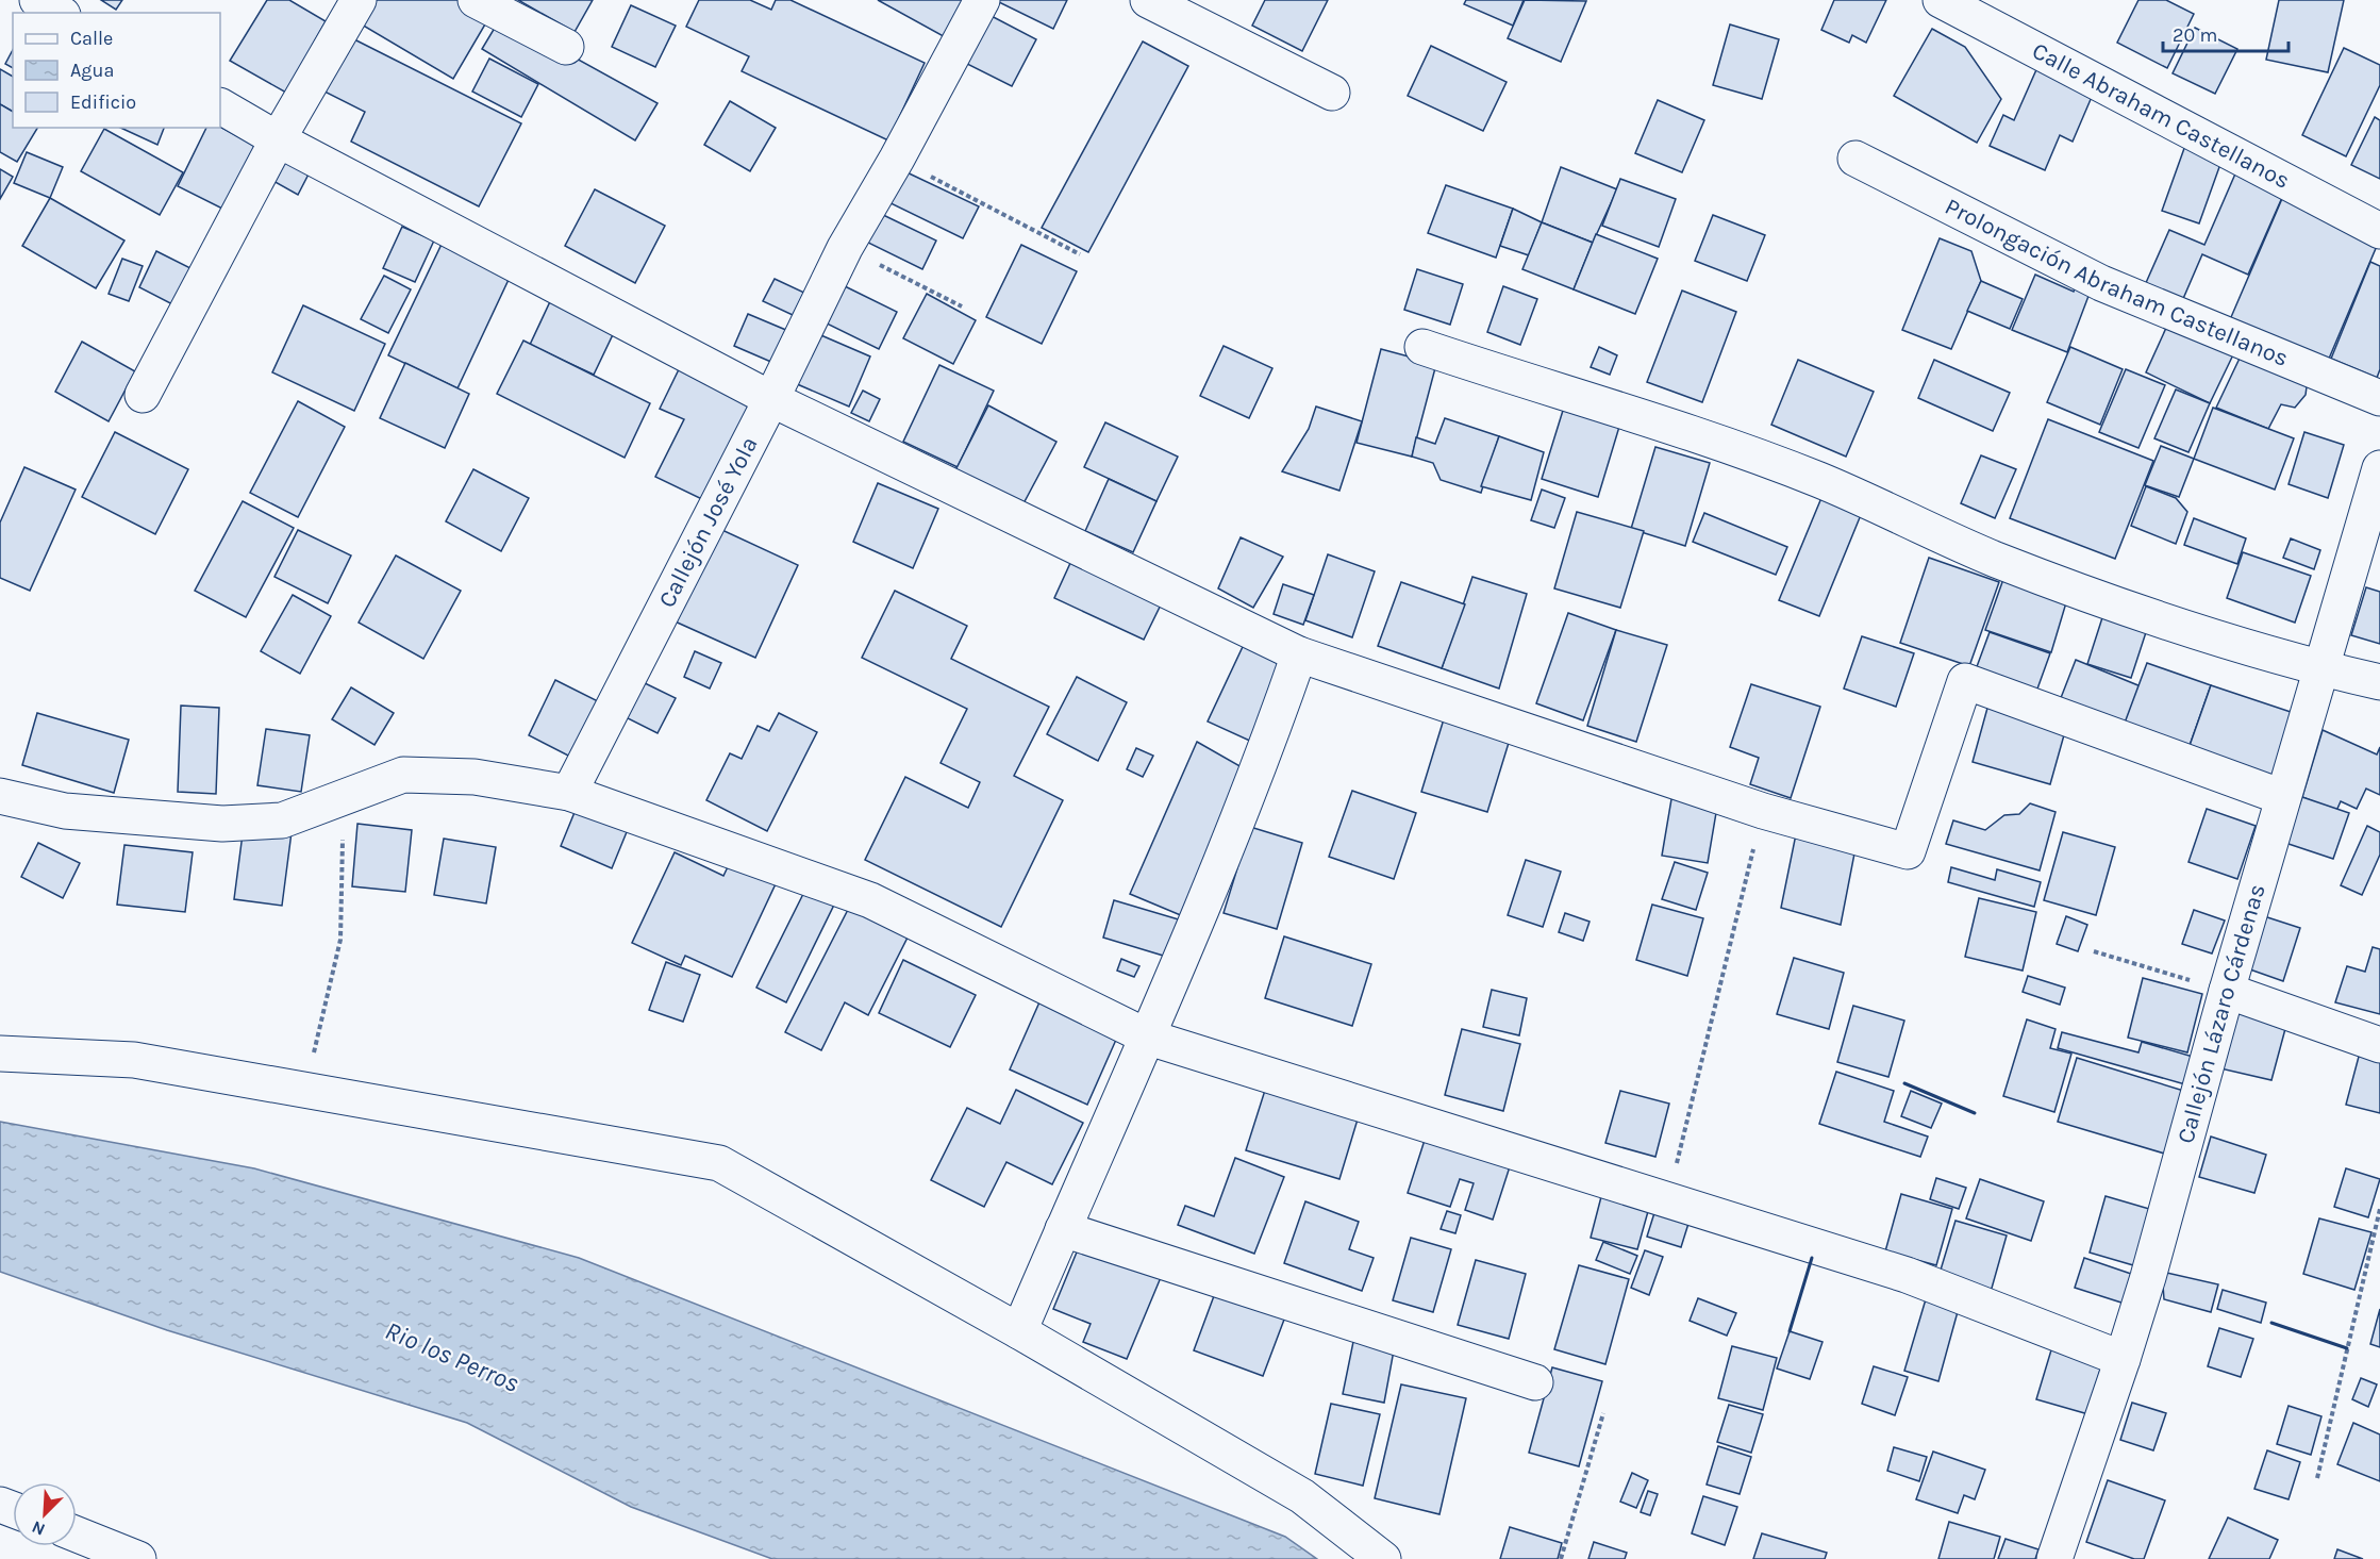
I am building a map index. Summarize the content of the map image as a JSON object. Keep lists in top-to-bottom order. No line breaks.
{"streets":{"street":["Calle Abraham Castellanos","Prolongación Abraham Castellanos","Callejón José Yola","Callejón Lázaro Cárdenas"]},"water":["Rio los Perros"],"legend":["Calle","Agua","Edificio"],"scale_bar":"20 m","north":"bottom left"}
